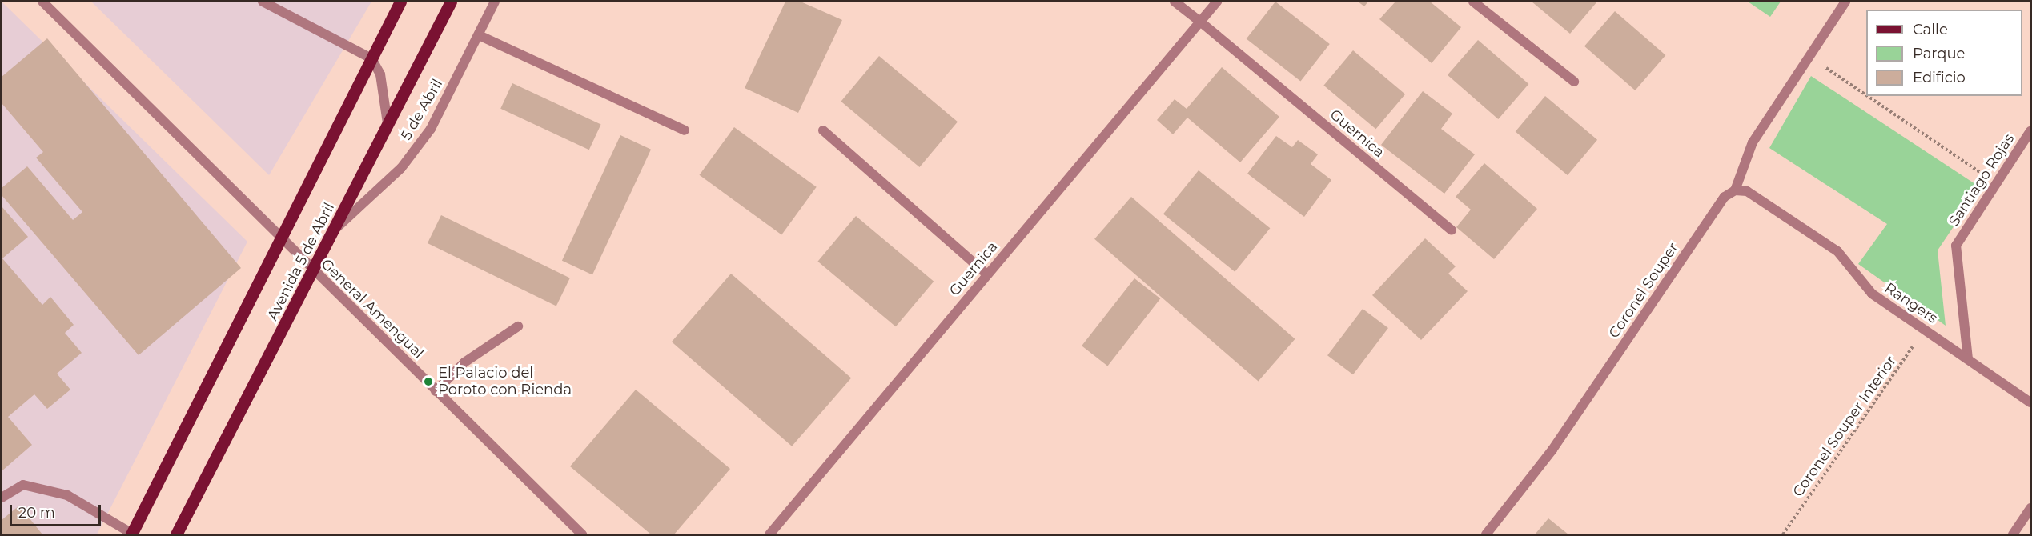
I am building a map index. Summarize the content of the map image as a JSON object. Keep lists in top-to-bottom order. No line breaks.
{"streets":{"main road":["Avenida 5 de Abril"],"street":["5 de Abril","Guernica","Santiago Rojas","Coronel Souper","Rangers","General Amengual"],"path":["Coronel Souper Interior"]},"crossings":[["5 de Abril","Avenida 5 de Abril"],["Santiago Rojas","Rangers"],["Avenida 5 de Abril","General Amengual"],["Coronel Souper","Rangers"],["Rangers","Coronel Souper Interior"]],"places":["El Palacio del Poroto con Rienda"],"legend":["Calle","Parque","Edificio"],"scale_bar":"20 m"}
